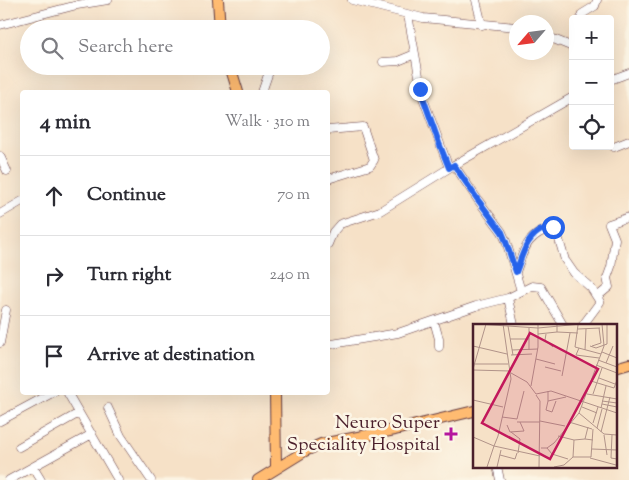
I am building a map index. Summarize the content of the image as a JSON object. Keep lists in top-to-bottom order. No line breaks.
{"places":{"health":["Neuro Super Speciality Hospital"]},"north":"bottom left","page":{"map_buttons":["+","−"],"search":"Search here","heading":["4 min","Walk · 310 m"],"list":[["Continue","70 m"],["Turn right","240 m"],"Arrive at destination"]}}
